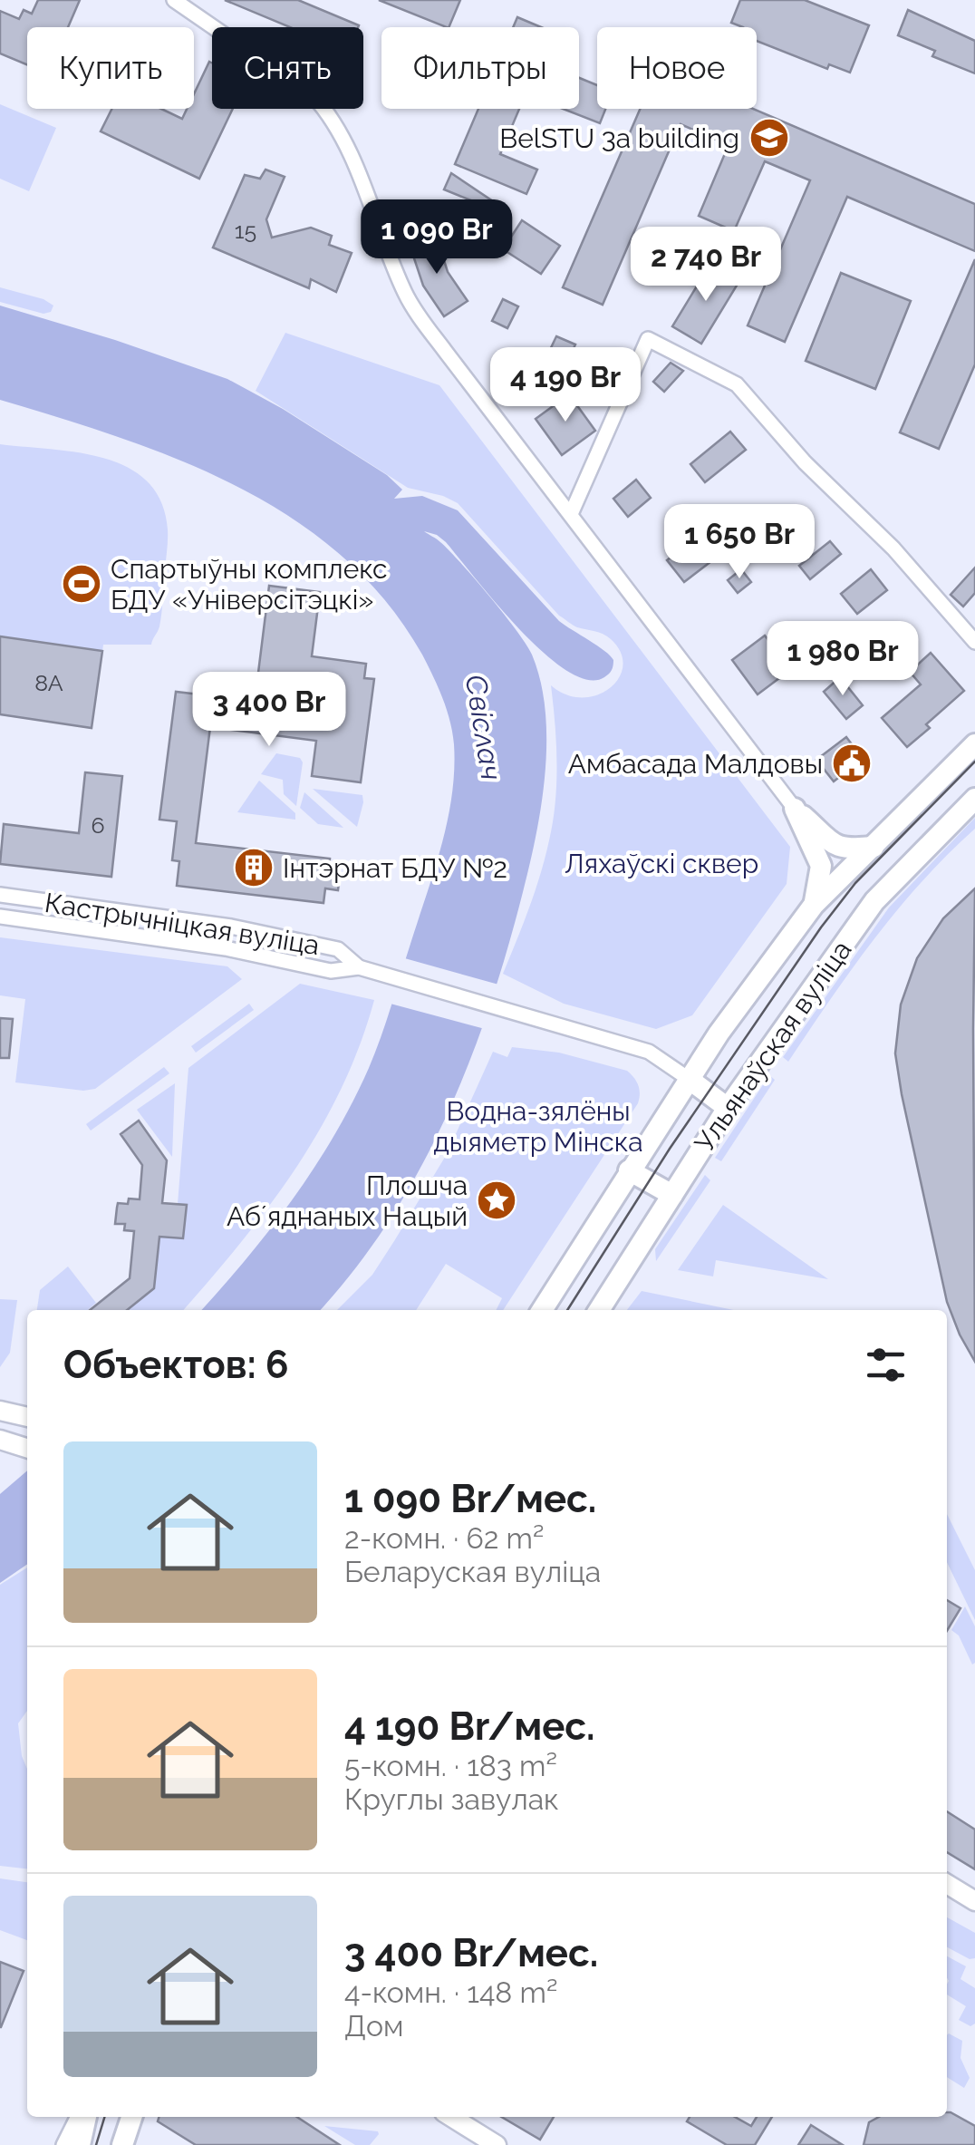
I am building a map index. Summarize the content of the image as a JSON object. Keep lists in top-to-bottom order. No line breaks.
{"streets":{"main road":["Ульянаўская вуліца"],"street":["Кастрычніцкая вуліца"]},"crossings":[["Кастрычніцкая вуліца","Ульянаўская вуліца"]],"water":["Свіслач"],"parks":["Ляхаўскі сквер","Водна-зялёны дыяметр Мінска"],"places":{"school or university":["BelSTU 3a building"],"sports":["Спартыўны комплекс БДУ «Універсітэцкі»"],"public building":["Амбасада Малдовы"],"building":["Інтэрнат БДУ №2"],"place":["Плошча Абʼяднаных Нацый"]},"house_numbers":["15","8А","6"],"page":{"chip":["Купить","Снять","Фильтры","Новое"],"price":["1 090 Br","2 740 Br","4 190 Br","1 650 Br","1 980 Br","3 400 Br"],"heading":"Объектов: 6","list":[{"name":"1 090 Br/мес.","note":"2-комн. · 62 m² · Беларуская вуліца"},{"name":"4 190 Br/мес.","note":"5-комн. · 183 m² · Круглы завулак"},{"name":"3 400 Br/мес.","note":"4-комн. · 148 m² · Дом"}]}}
